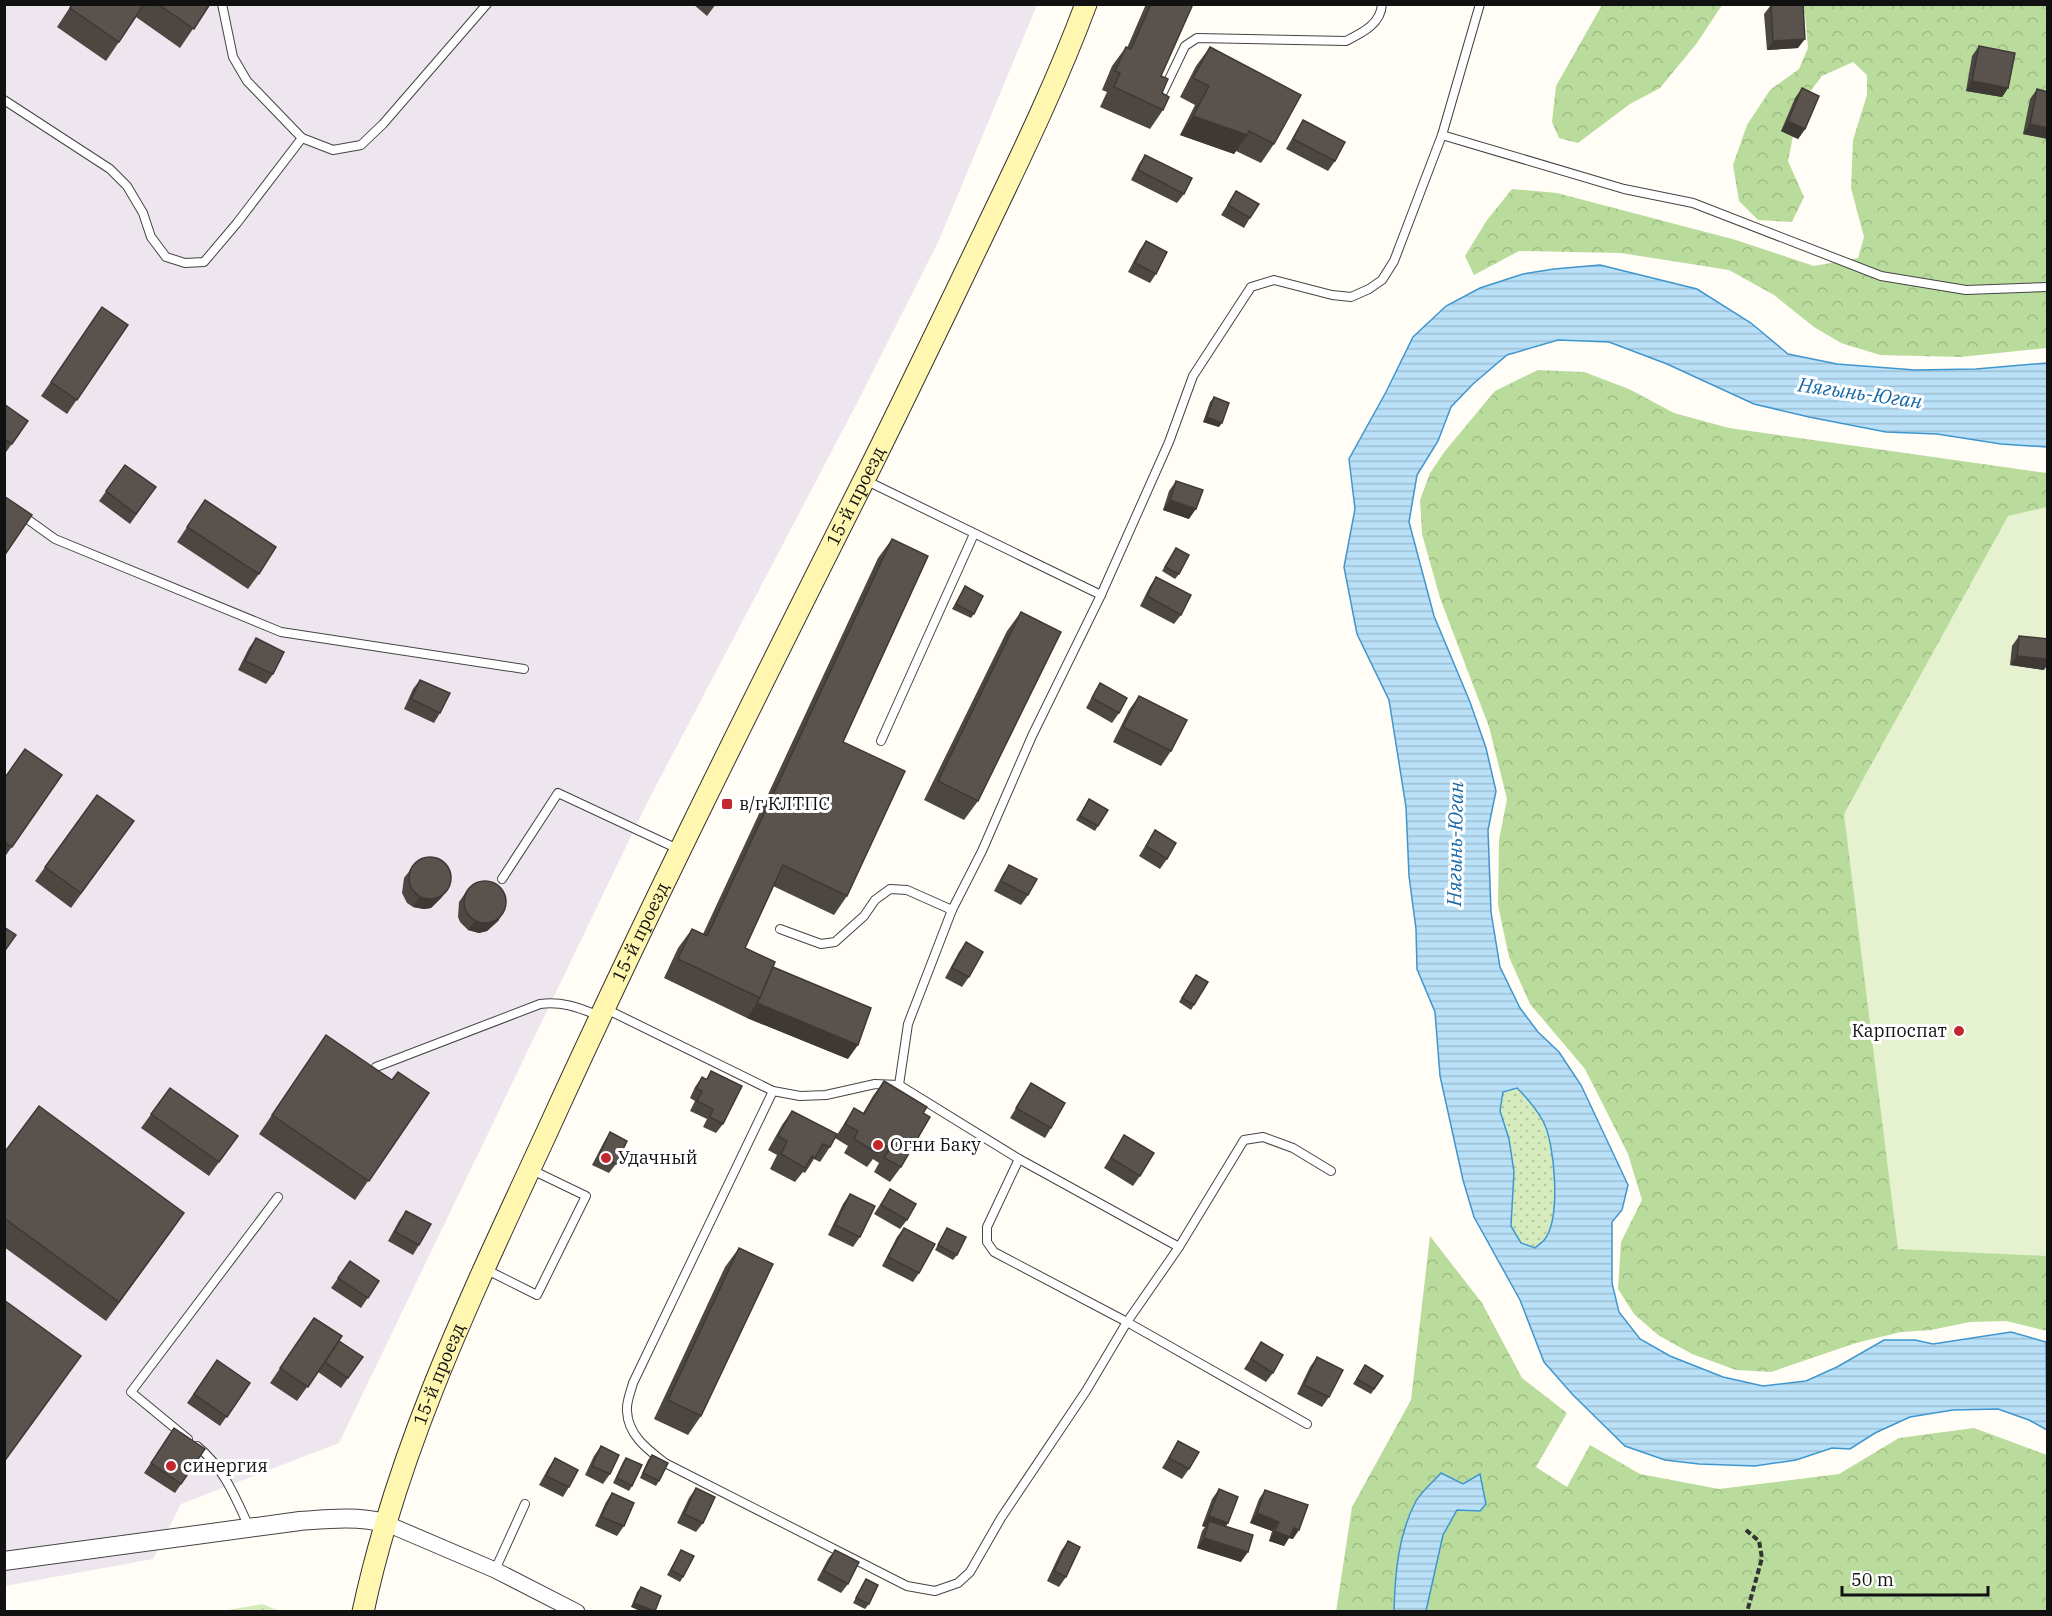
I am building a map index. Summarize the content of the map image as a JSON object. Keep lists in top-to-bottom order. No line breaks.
{"streets":{"main road":["15-й проезд"]},"water":["Нягынь-Юган"],"places":{"transit":["в/г КЛТПС"],"other":["Карпоспат","Огни Баку","Удачный","синергия"]},"scale_bar":"50 m"}
